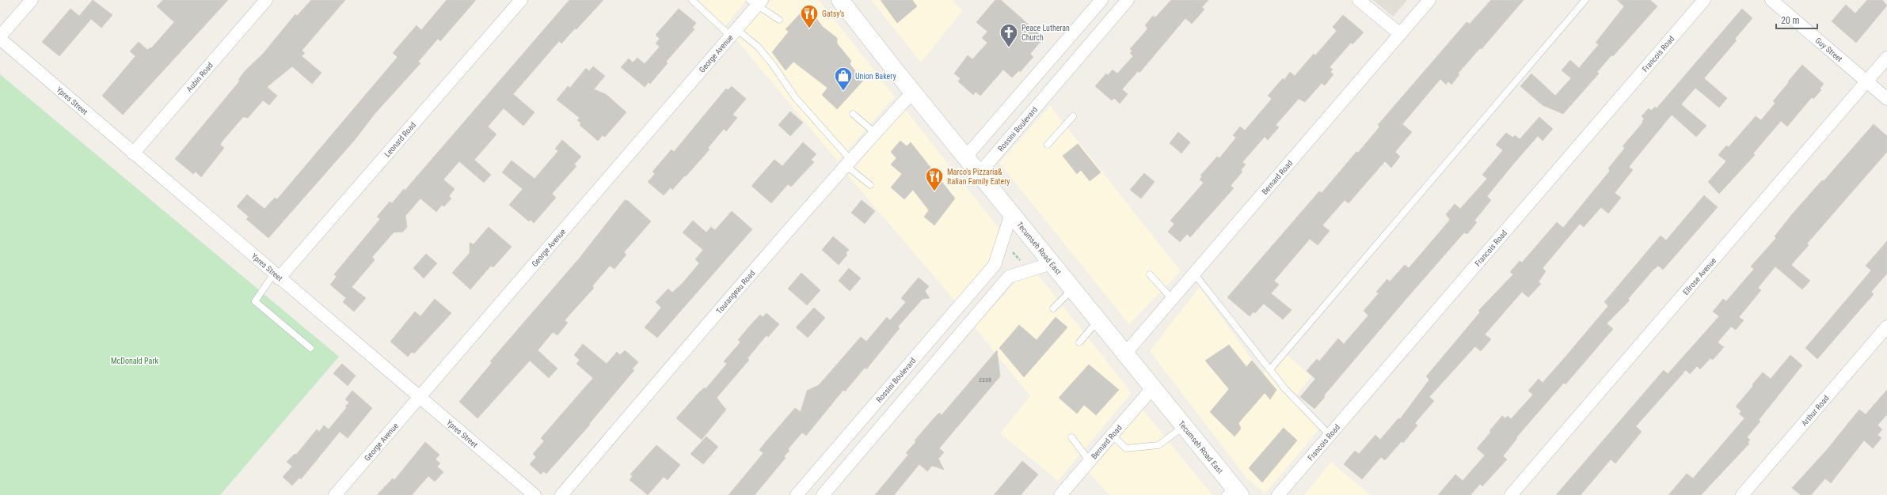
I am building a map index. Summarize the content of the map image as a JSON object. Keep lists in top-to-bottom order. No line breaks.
{"streets":{"main road":["Tecumseh Road East"],"street":["Guy Street","George Avenue","Francois Road","Aubin Road","Ypres Street","Rossini Boulevard","Leonard Road","Bernard Road","Ellrose Avenue","Tourangeau Road","Arthur Road"]},"crossings":[["Guy Street","Ellrose Avenue"],["George Avenue","Ypres Street"],["Aubin Road","Ypres Street"],["Ypres Street","Leonard Road"],["Rossini Boulevard","Tecumseh Road East"],["Bernard Road","Tecumseh Road East"],["Tecumseh Road East","Tourangeau Road"]],"parks":["McDonald Park"],"places":{"restaurant":["Gatsy's","Marco's Pizzaria& Italian Family Eatery"],"church":["Peace Lutheran Church"],"shop":["Union Bakery"]},"house_numbers":["2338"],"scale_bar":"20 m"}
